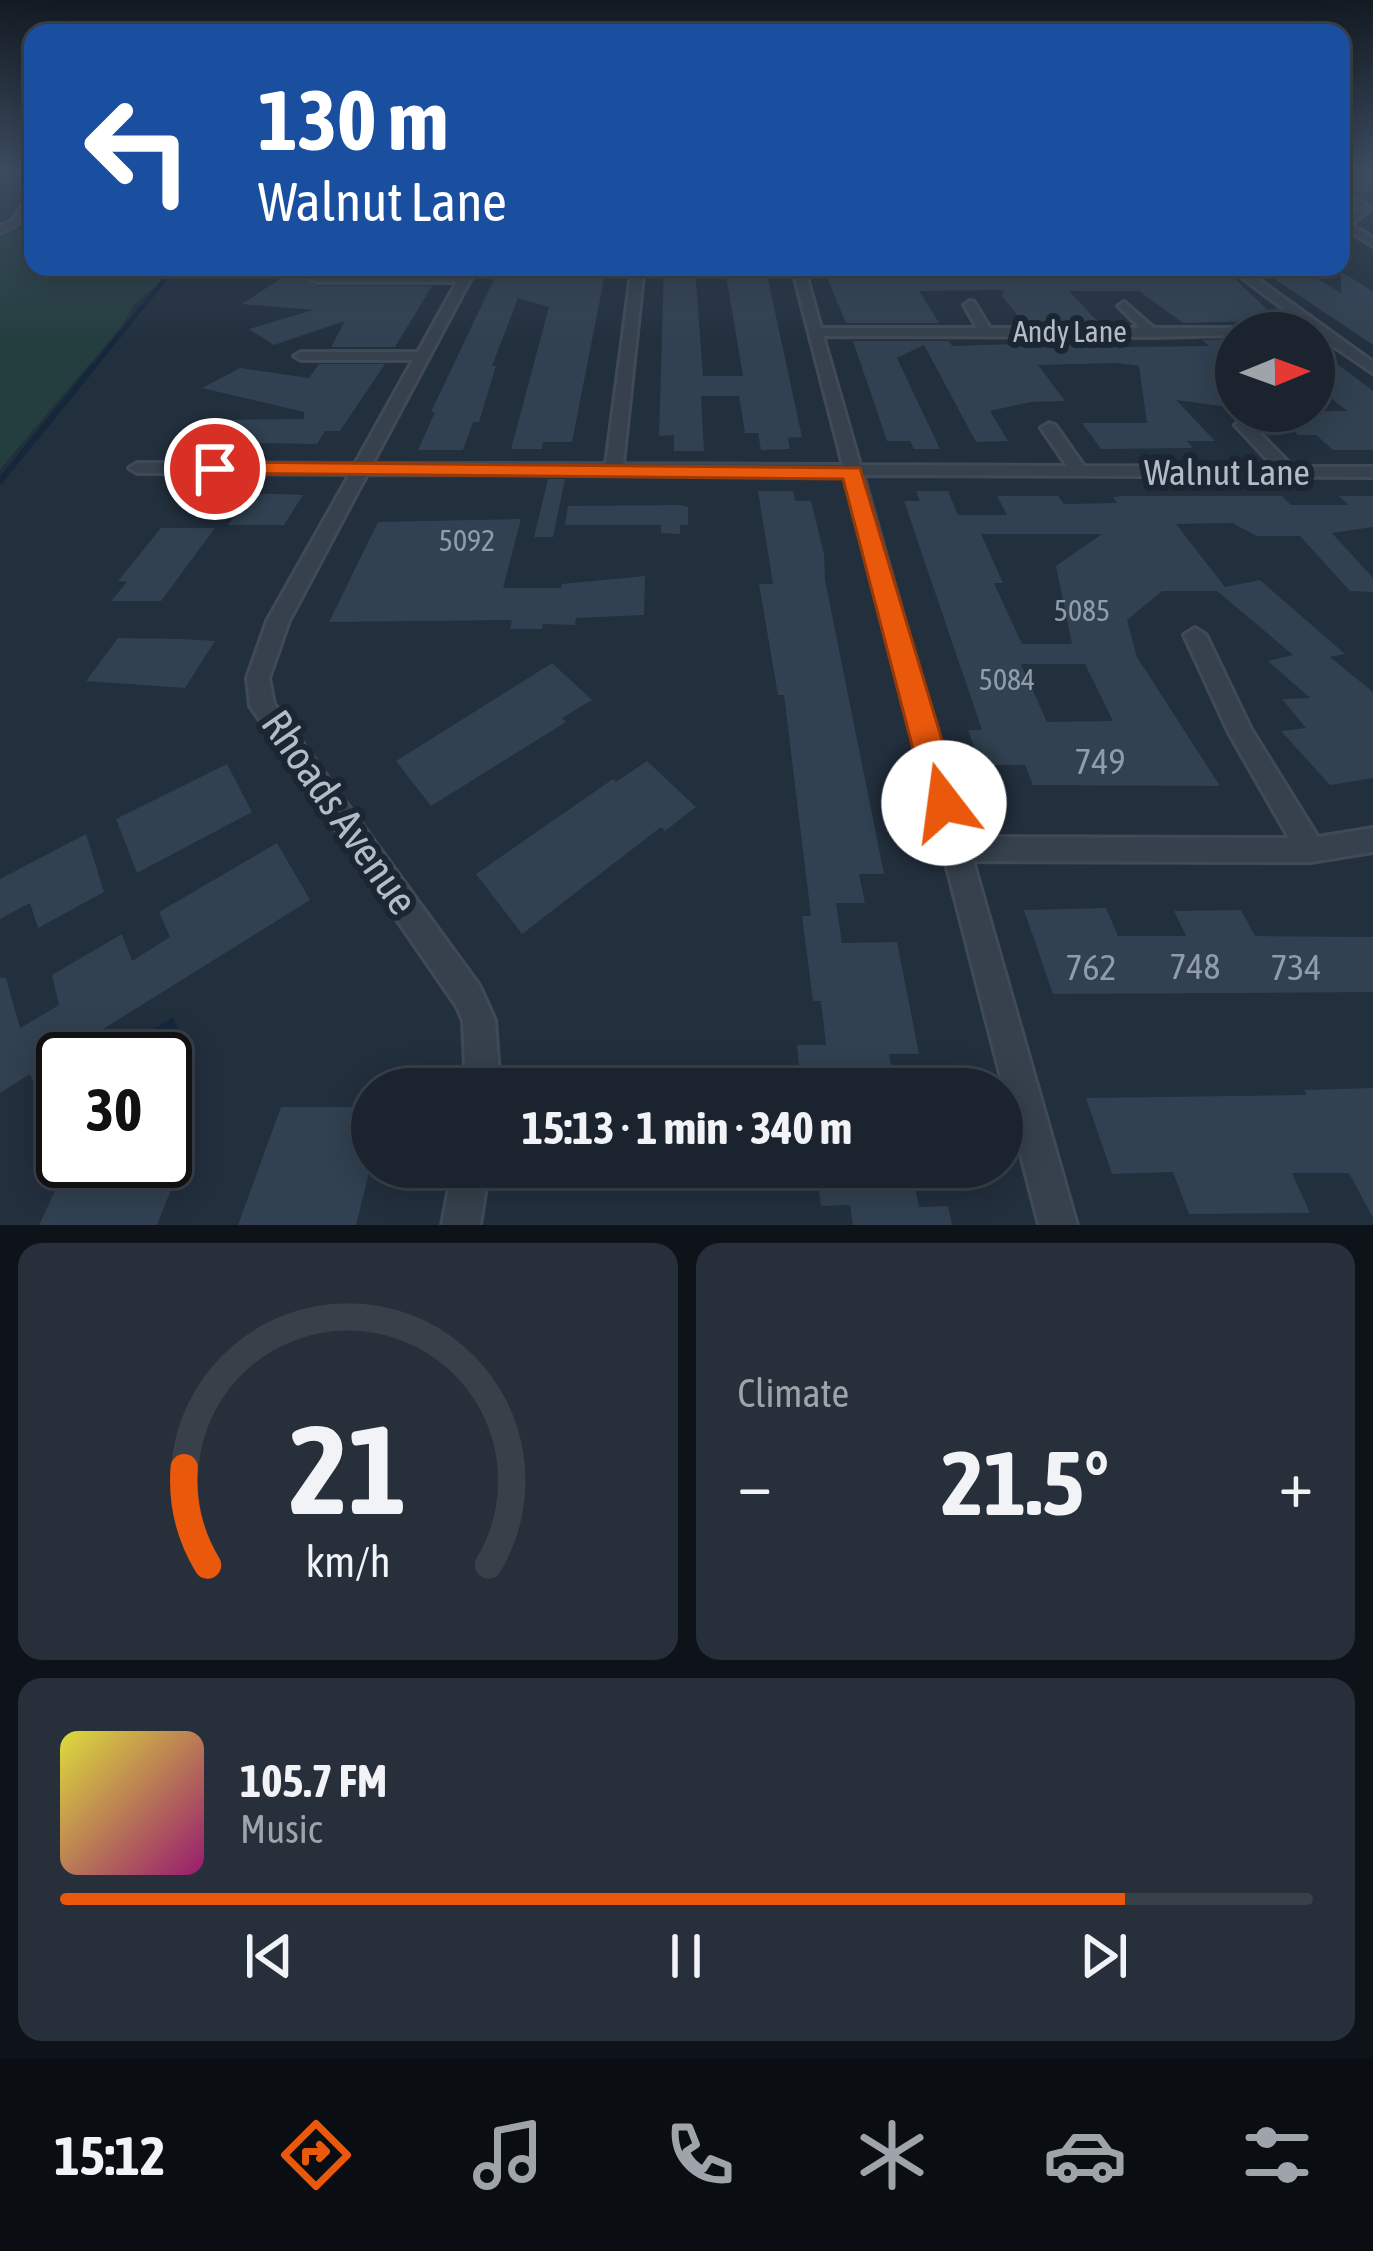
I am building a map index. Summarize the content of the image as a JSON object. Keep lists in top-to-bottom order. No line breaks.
{"streets":{"street":["Andy Lane","Walnut Lane","Rhoads Avenue"]},"crossings":[["Walnut Lane","Rhoads Avenue"]],"house_numbers":["5092","5085","5084","749","748","762","734"],"north":"right","page":{"turn":["130 m","Walnut Lane"],"limit":"30","trip":"15:13 · 1 min · 340 m","tile":"Climate","heat":["−","21.5°","+"],"song":["105.7 FM","Music"],"tabs":"15:12","gauge":["21","km/h"]}}
